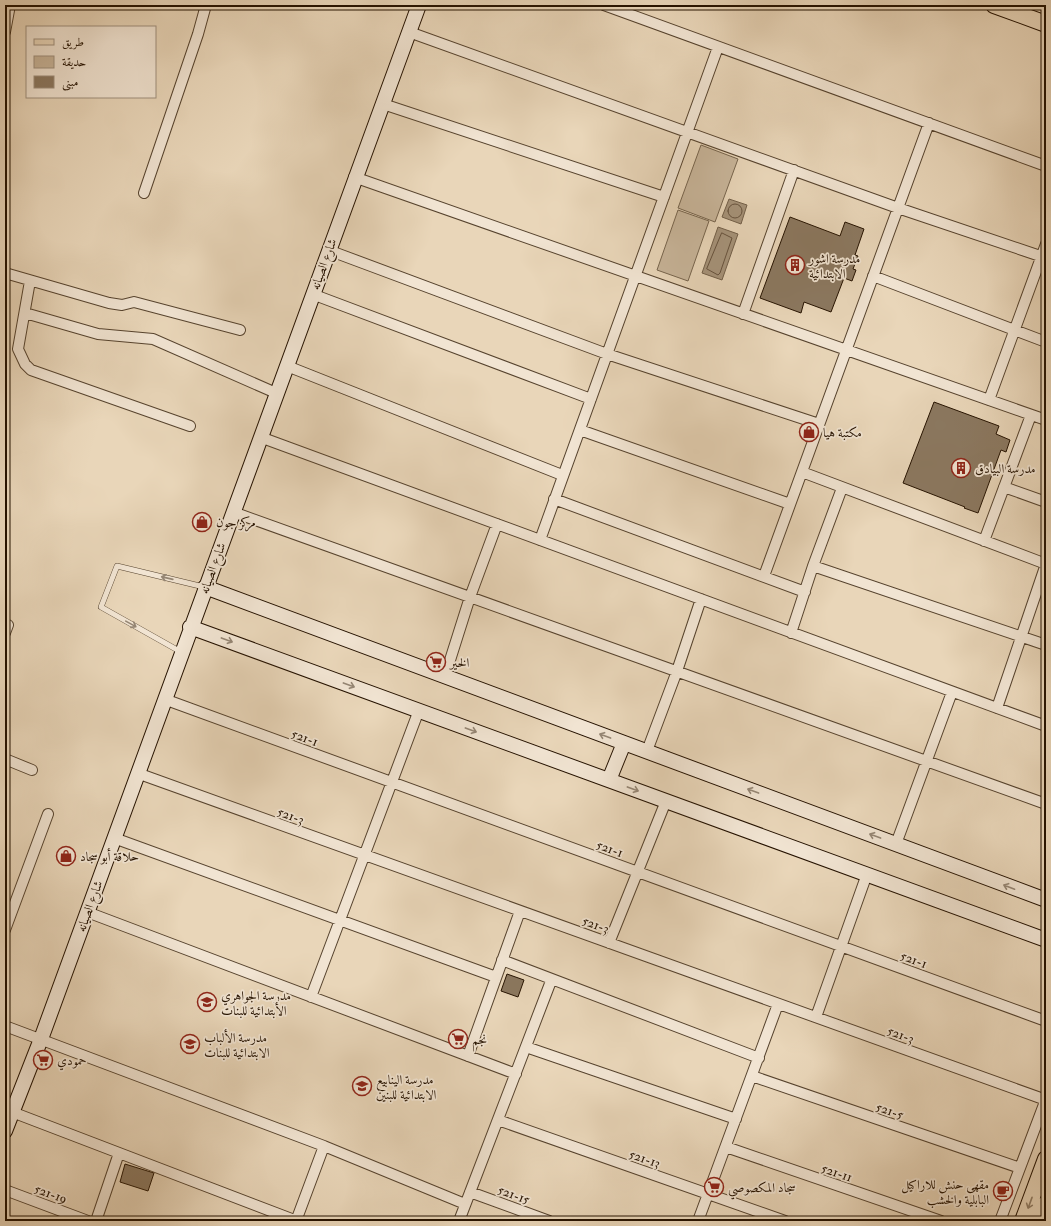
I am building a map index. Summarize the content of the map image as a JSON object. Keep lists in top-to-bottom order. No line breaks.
{"streets":{"street":["شارع الصيانه","521-1","521-3","521-5","521-13","521-11","521-19","521-15"]},"crossings":[["شارع الصيانه","521-1"],["شارع الصيانه","521-3"]],"places":{"building":["مدرسة اشور الابتدائية","مدرسة البيادق"],"shop":["مكتبة هيا","مركز جون","حلاقة أبو سجاد"],"supermarket":["الخير","نجم","حمودي","سجاد المكصوصي"],"school or university":["مدرسة الجواهري الأبتدائية للبنات","مدرسة الألباب الابتدائية للبنات","مدرسة الينابيع الابتدائية للبنين"],"cafe":["مقهى حنش للاراكيل البابلية والخشب"]},"legend":["طريق","حديقة","مبنى"]}
